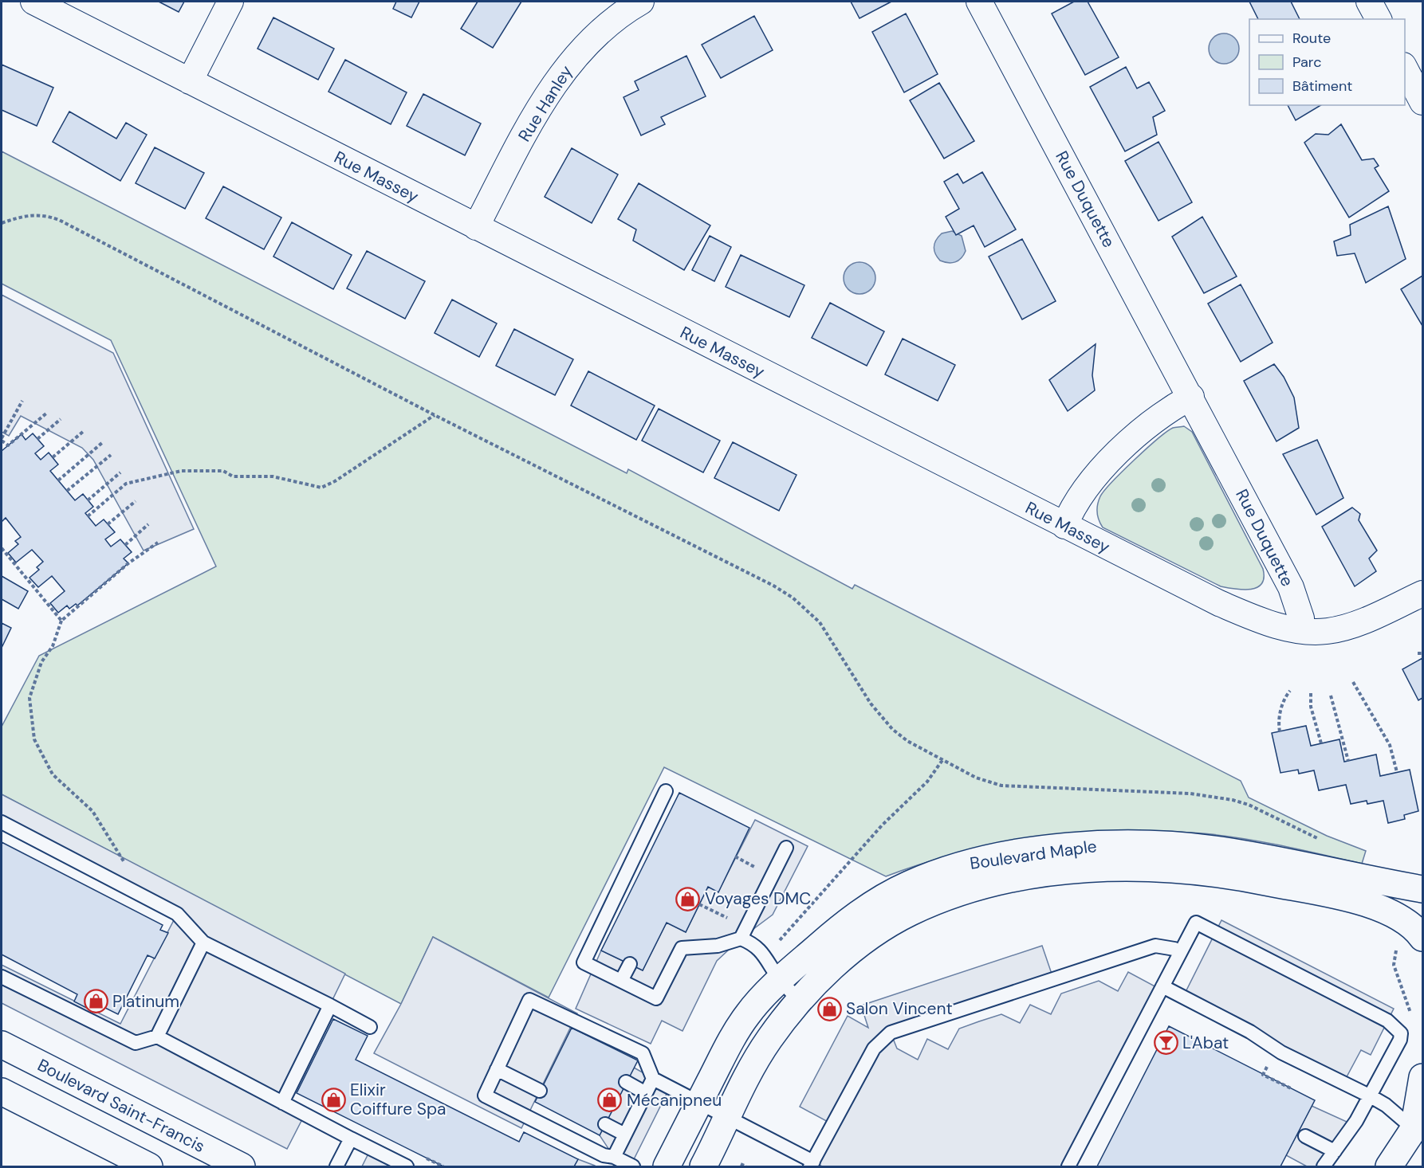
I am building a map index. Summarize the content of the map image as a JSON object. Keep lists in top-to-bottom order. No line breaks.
{"streets":{"street":["Rue Hanley","Rue Massey","Rue Duquette","Boulevard Maple","Boulevard Saint-Francis"]},"crossings":[["Rue Hanley","Rue Massey"],["Rue Massey","Rue Duquette"]],"places":{"shop":["Voyages DMC","Platinum","Salon Vincent","Elixir Coiffure Spa","Mécanipneu"],"bar":["L'Abat"]},"legend":["Route","Parc","Bâtiment"]}
